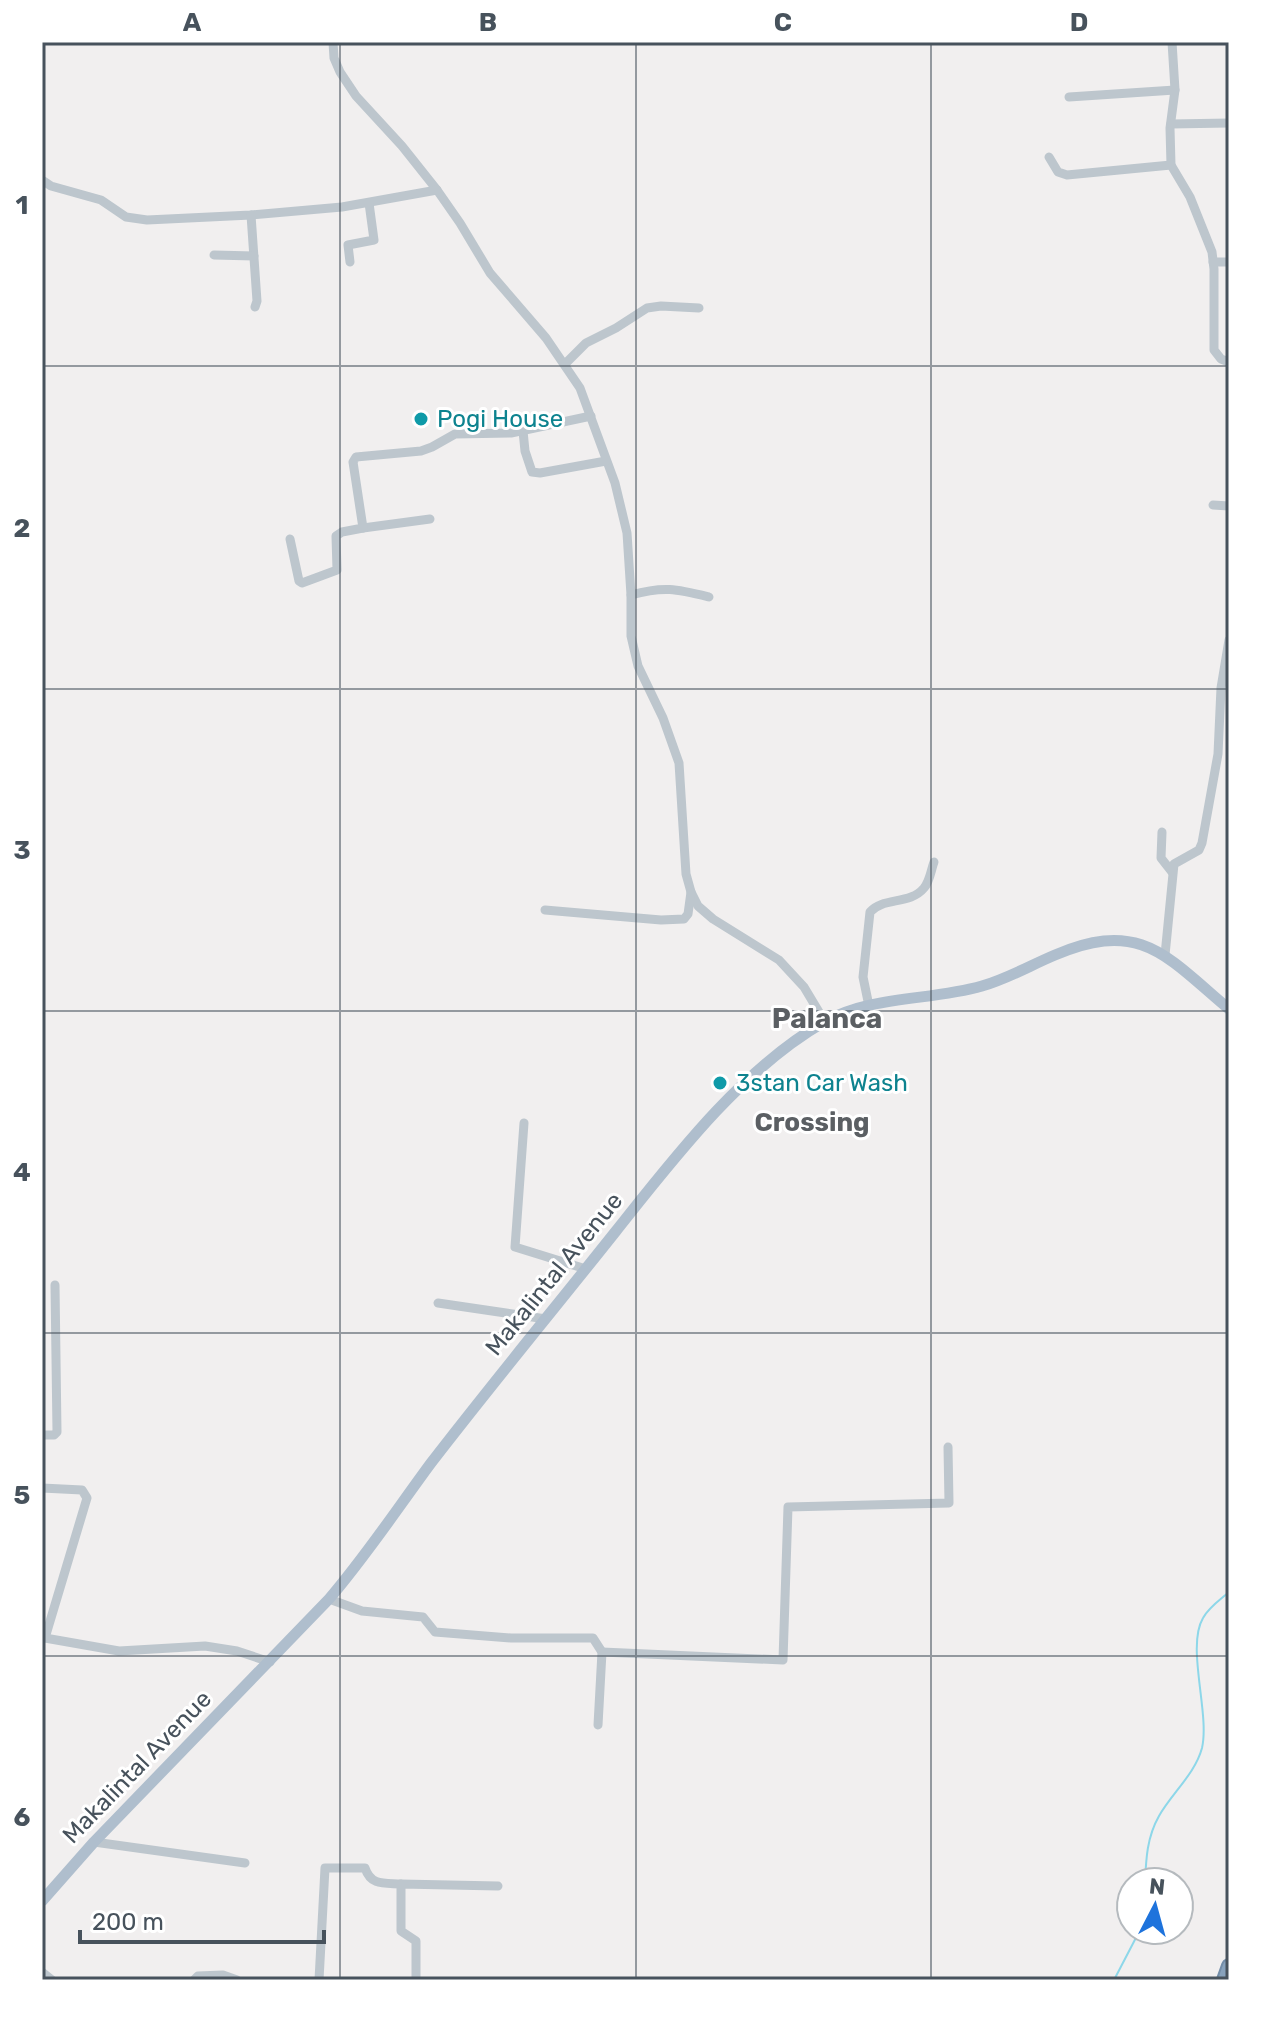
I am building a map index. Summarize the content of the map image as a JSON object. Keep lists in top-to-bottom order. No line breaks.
{"streets":{"main road":["Makalintal Avenue"]},"districts":["Palanca","Crossing"],"places":["Pogi House","3stan Car Wash"],"scale_bar":"200 m","north":"top","grid":{"columns":["A","B","C","D"],"rows":["1","2","3","4","5","6"]}}
